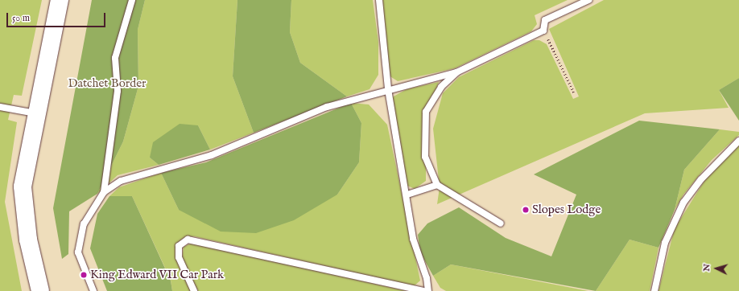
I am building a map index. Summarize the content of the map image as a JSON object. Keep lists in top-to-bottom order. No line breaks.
{"parks":["Datchet Border"],"places":["Slopes Lodge","King Edward VII Car Park"],"scale_bar":"50 m","north":"left"}
